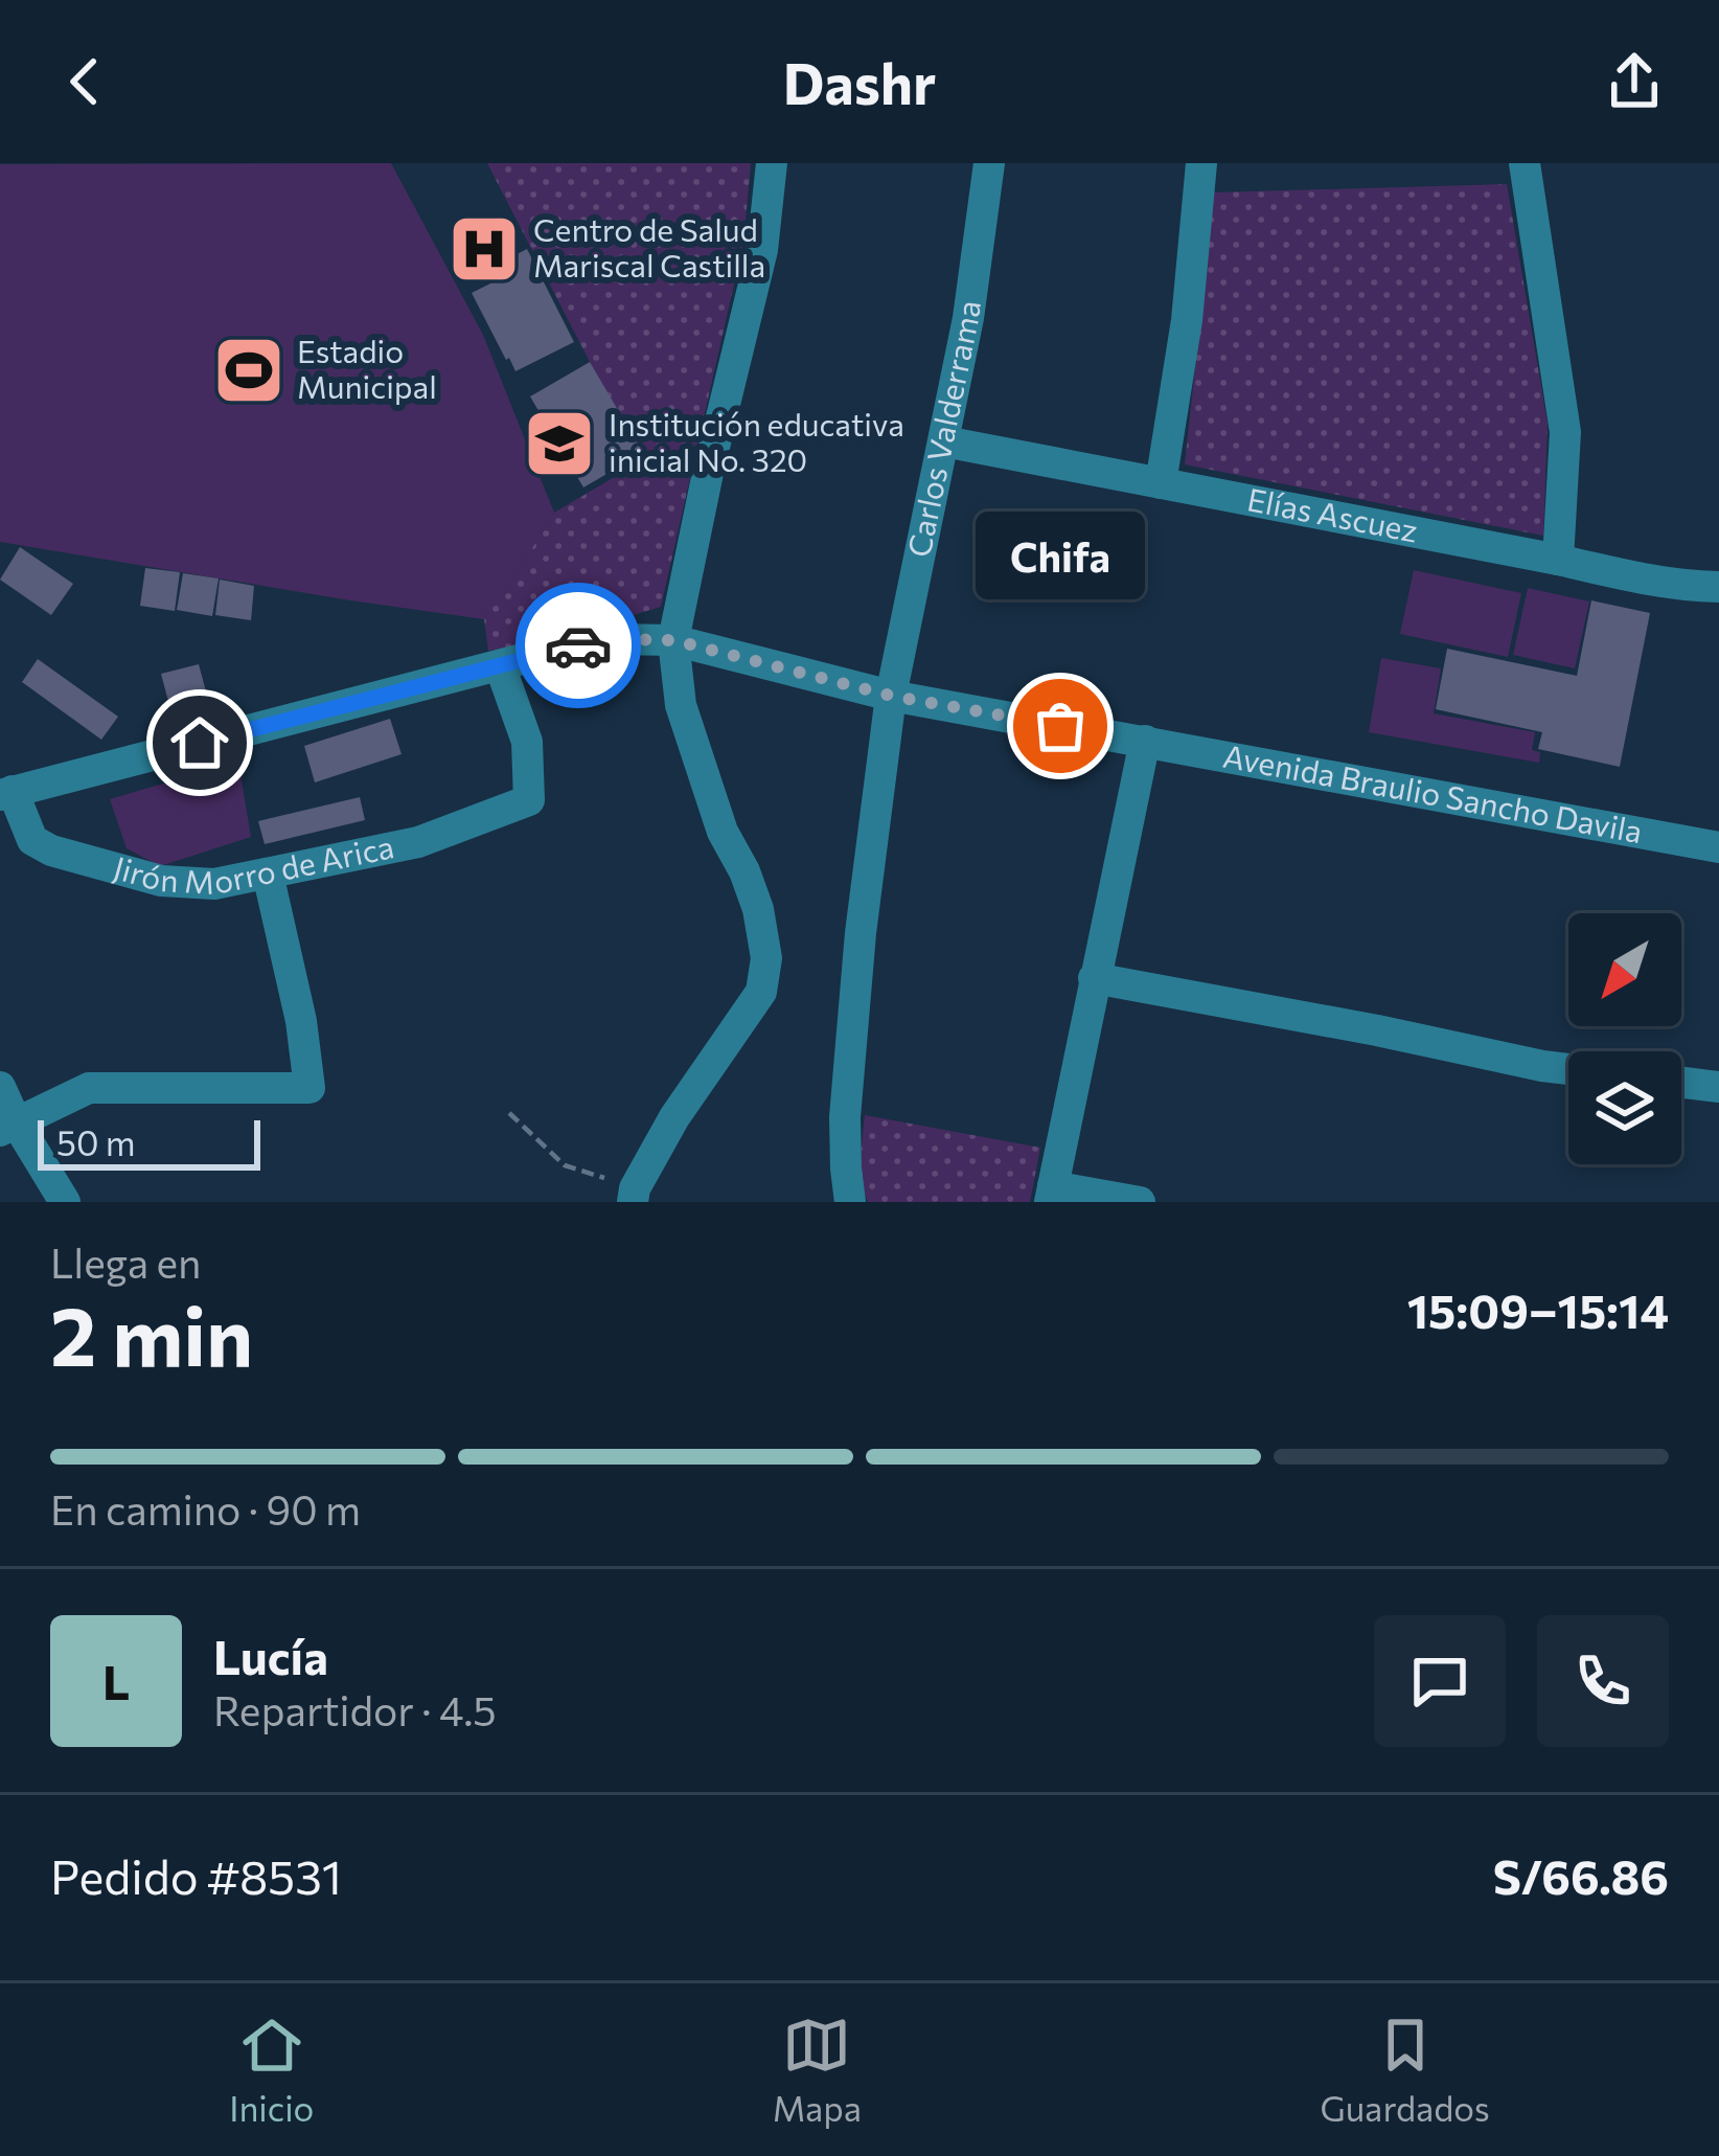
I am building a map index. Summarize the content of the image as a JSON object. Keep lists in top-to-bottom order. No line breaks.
{"streets":{"street":["Carlos Valderrama","Elías Ascuez","Avenida Braulio Sancho Davila","Jirón Morro de Arica"]},"crossings":[["Carlos Valderrama","Elías Ascuez"],["Carlos Valderrama","Avenida Braulio Sancho Davila"],["Avenida Braulio Sancho Davila","Jirón Morro de Arica"]],"places":{"hospital":["Centro de Salud Mariscal Castilla"],"sports":["Estadio Municipal"],"school or university":["Institución educativa inicial No. 320"],"other":["Chifa"]},"scale_bar":"50 m","north":"bottom left","page":{"header":"Dashr","bubble":"Chifa","scale":"50 m","heading":["2 min","Llega en","15:09–15:14"],"panel":["Lucía","Repartidor · 4.5","Pedido #8531","S/66.86"],"bar":"En camino · 90 m","round":"L","tabs":["Inicio","Mapa","Guardados"]}}
